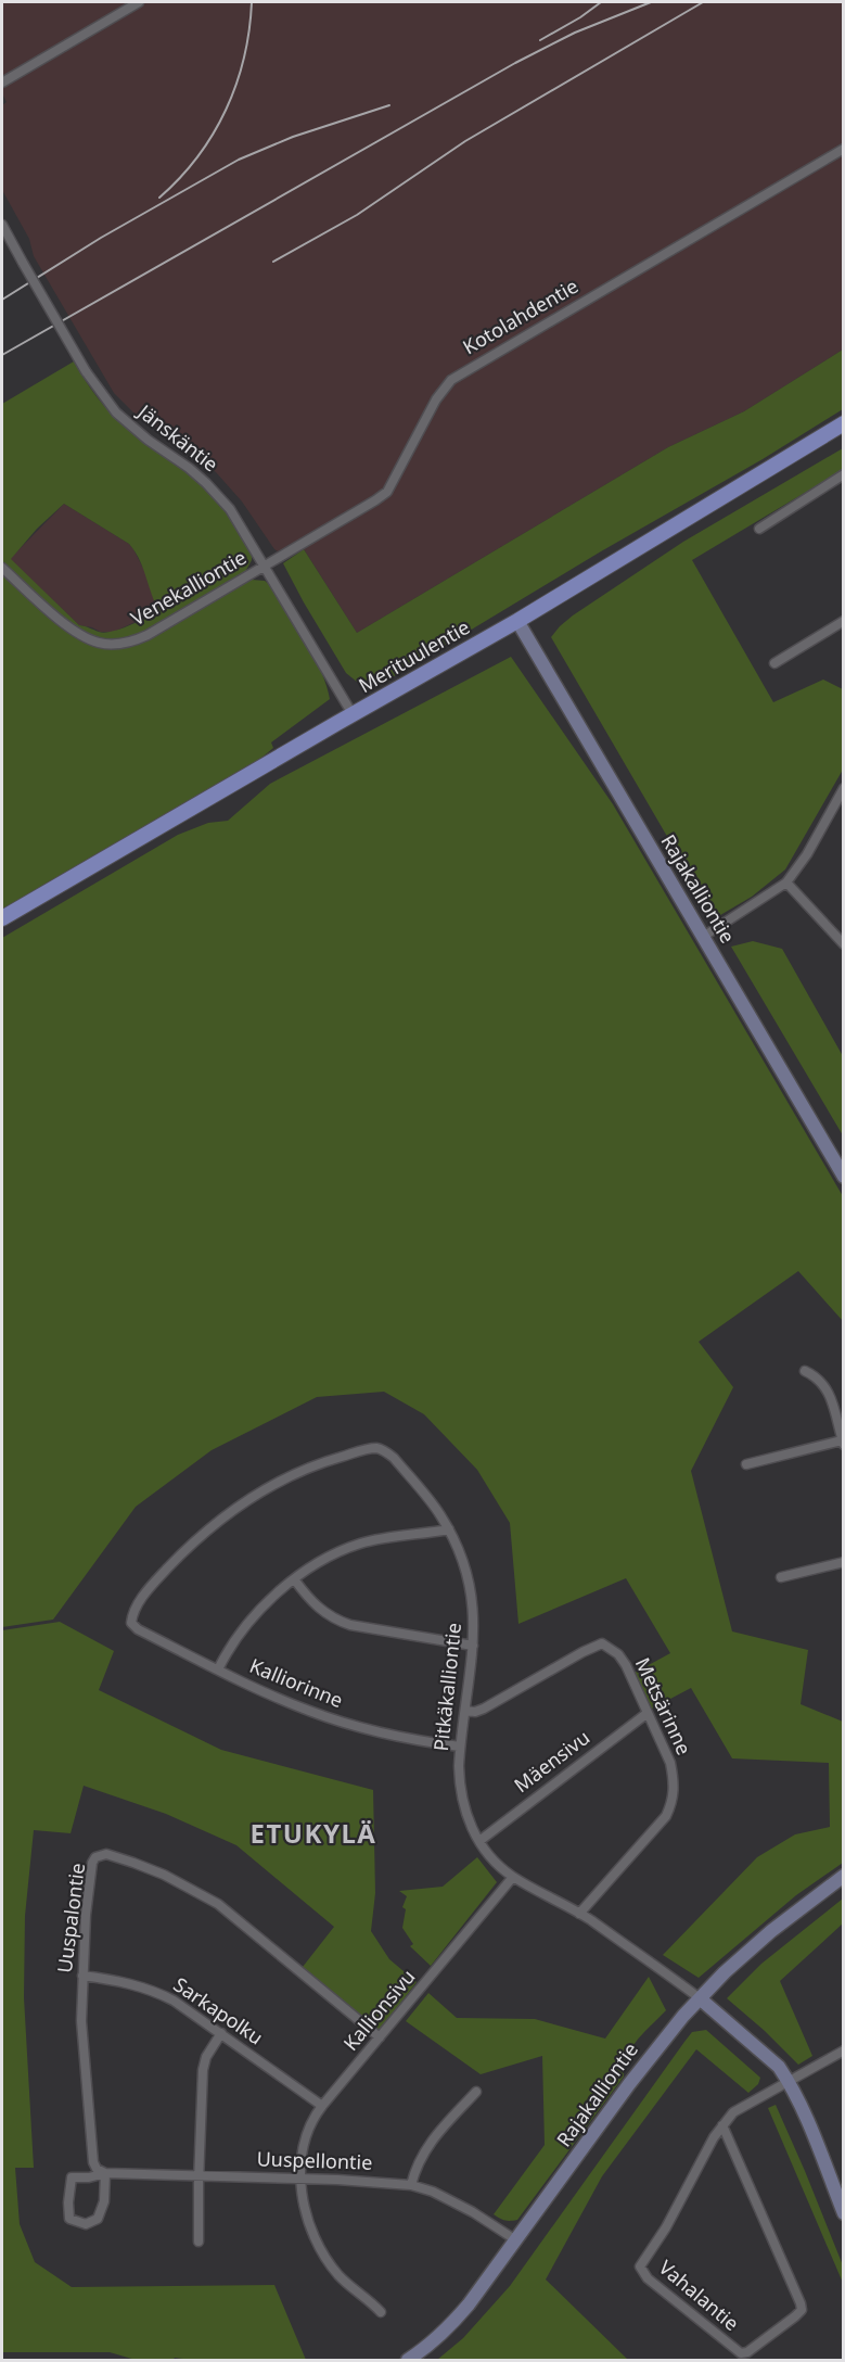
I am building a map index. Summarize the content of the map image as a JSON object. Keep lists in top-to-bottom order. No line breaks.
{"streets":{"main road":["Merituulentie"],"street":["Kotolahdentie","Jänskäntie","Venekalliontie","Rajakalliontie","Kalliorinne","Pitkäkalliontie","Metsärinne","Mäensivu","Uuspalontie","Kallionsivu","Sarkapolku","Uuspellontie","Vahalantie"]},"crossings":[["Kotolahdentie","Jänskäntie"],["Kotolahdentie","Venekalliontie"],["Jänskäntie","Venekalliontie"],["Jänskäntie","Merituulentie"],["Merituulentie","Rajakalliontie"],["Rajakalliontie","Pitkäkalliontie"],["Rajakalliontie","Uuspellontie"],["Kalliorinne","Pitkäkalliontie"],["Pitkäkalliontie","Metsärinne"],["Pitkäkalliontie","Mäensivu"],["Pitkäkalliontie","Kallionsivu"],["Metsärinne","Mäensivu"],["Uuspalontie","Kallionsivu"],["Uuspalontie","Sarkapolku"],["Uuspalontie","Uuspellontie"],["Kallionsivu","Sarkapolku"],["Kallionsivu","Uuspellontie"]],"districts":["ETUKYLÄ"]}
